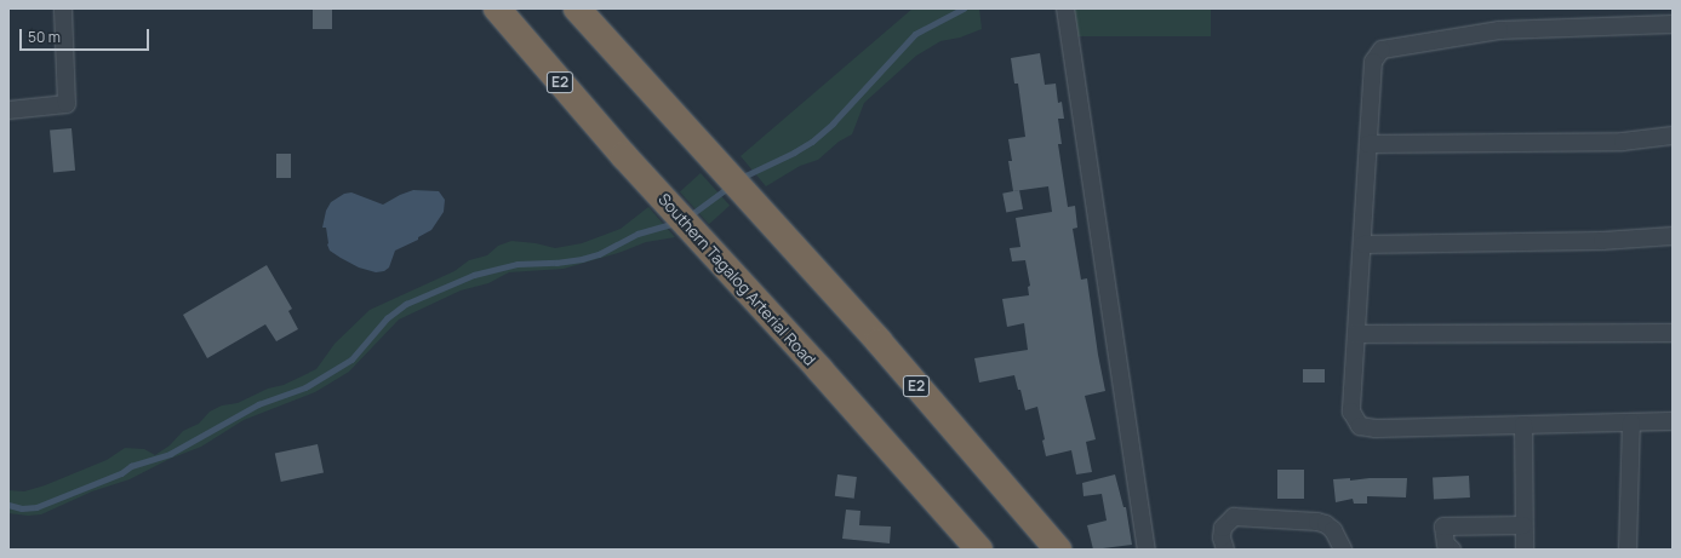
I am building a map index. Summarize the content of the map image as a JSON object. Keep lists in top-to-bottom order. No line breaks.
{"streets":{"highway":["E2","Southern Tagalog Arterial Road"]},"scale_bar":"50 m"}
